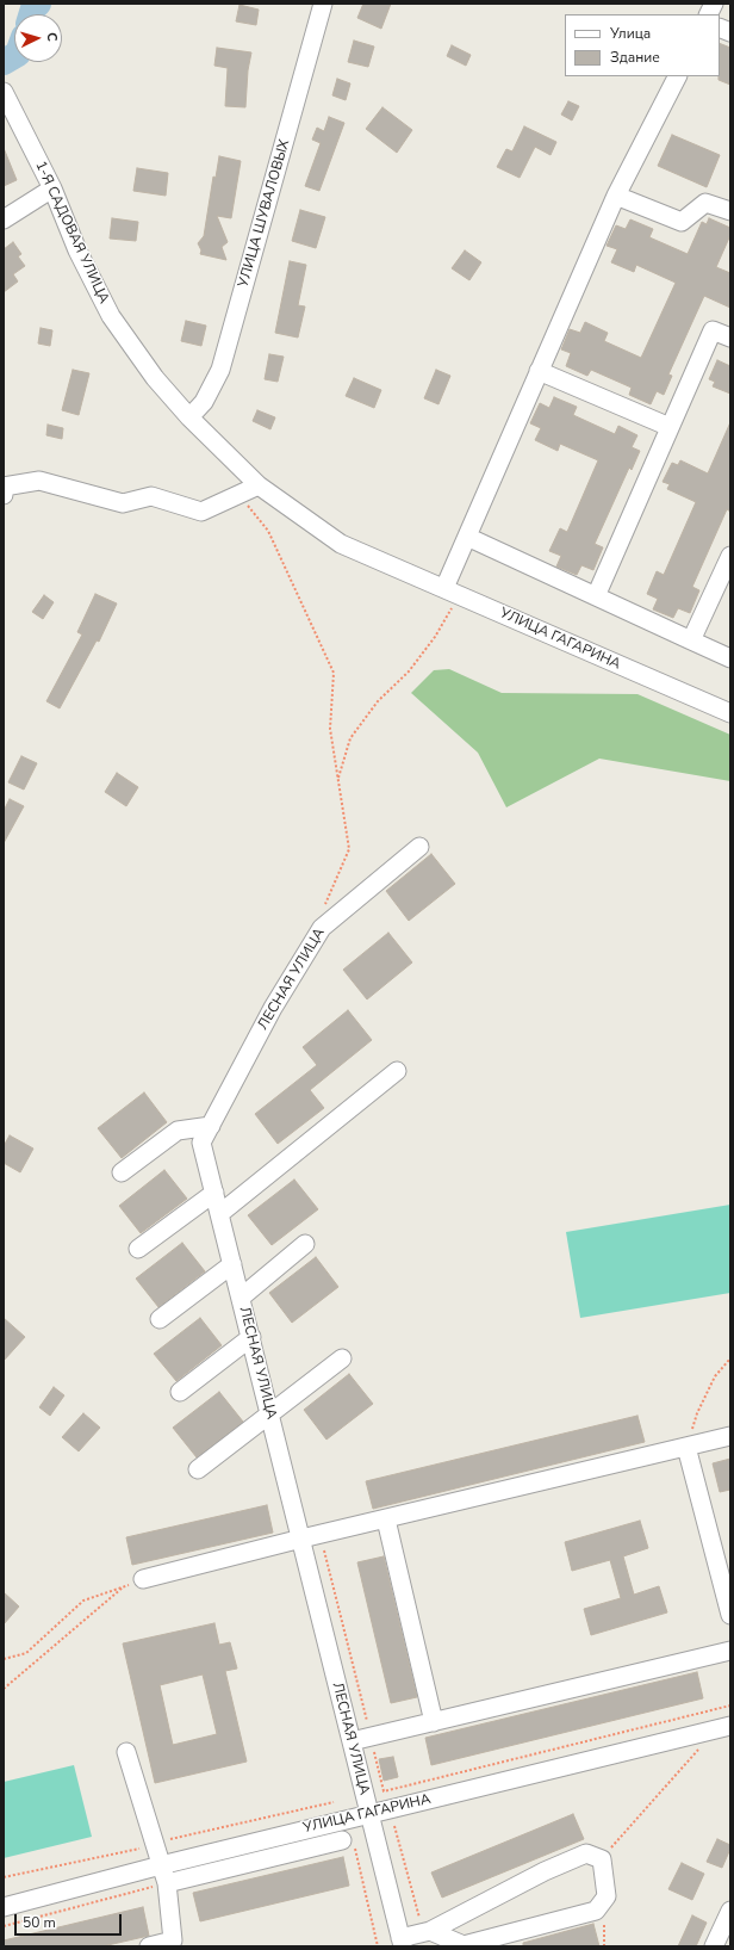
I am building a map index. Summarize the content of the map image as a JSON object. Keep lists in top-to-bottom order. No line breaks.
{"streets":{"street":["УЛИЦА ШУВАЛОВЫХ","1-Я САДОВАЯ УЛИЦА","УЛИЦА ГАГАРИНА","ЛЕСНАЯ УЛИЦА"]},"crossings":[["УЛИЦА ШУВАЛОВЫХ","1-Я САДОВАЯ УЛИЦА"],["1-Я САДОВАЯ УЛИЦА","УЛИЦА ГАГАРИНА"],["УЛИЦА ГАГАРИНА","ЛЕСНАЯ УЛИЦА"]],"legend":["Улица","Здание"],"scale_bar":"50 m","north":"right"}
